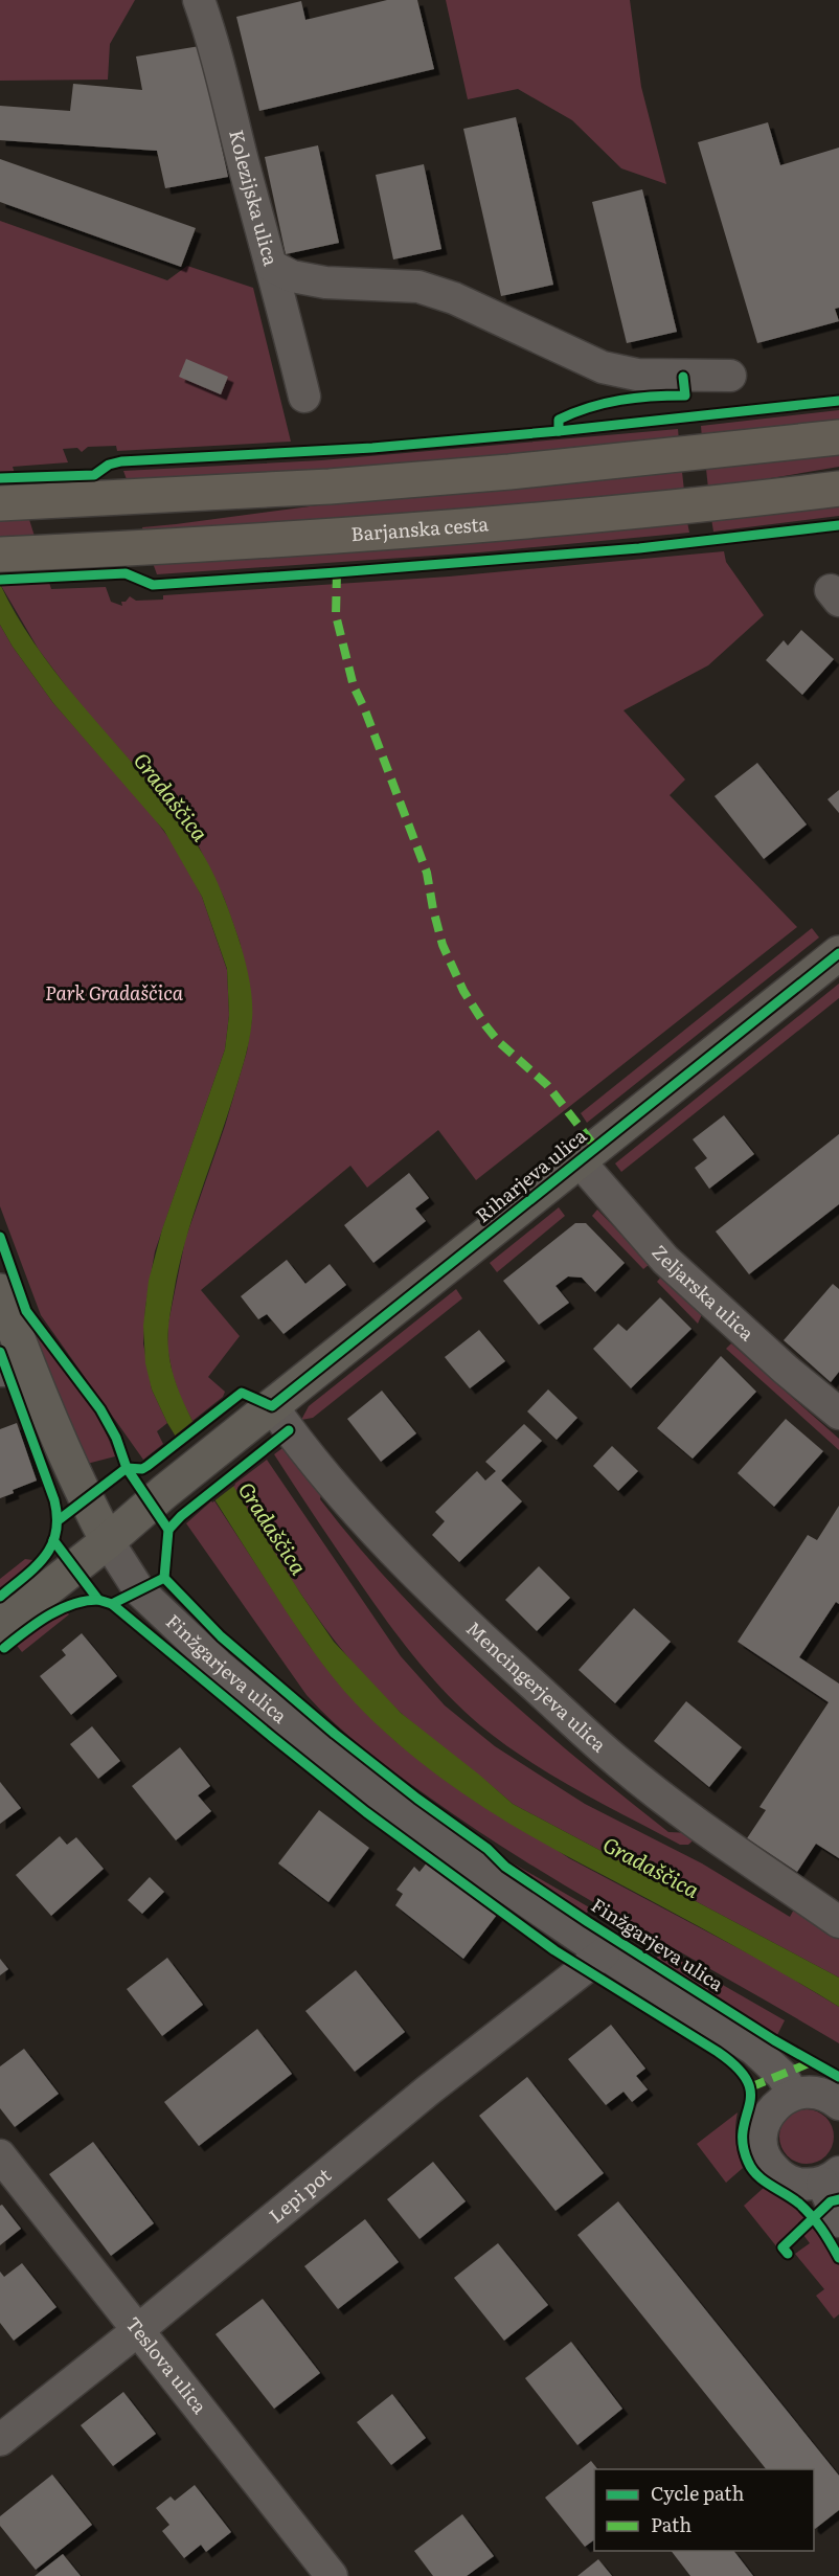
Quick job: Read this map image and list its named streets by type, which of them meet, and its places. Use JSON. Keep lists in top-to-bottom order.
{
  "streets": {
    "main road": ["Barjanska cesta"],
    "street": [
      "Kolezijska ulica",
      "Riharjeva ulica",
      "Zeljarska ulica",
      "Finžgarjeva ulica",
      "Mencingerjeva ulica",
      "Lepi pot",
      "Teslova ulica"
    ]
  },
  "crossings": [
    ["Riharjeva ulica", "Zeljarska ulica"],
    ["Riharjeva ulica", "Finžgarjeva ulica"],
    ["Riharjeva ulica", "Mencingerjeva ulica"],
    ["Finžgarjeva ulica", "Lepi pot"],
    ["Lepi pot", "Teslova ulica"]
  ],
  "water": ["Gradaščica"],
  "parks": ["Park Gradaščica"],
  "legend": ["Cycle path", "Path"]
}
